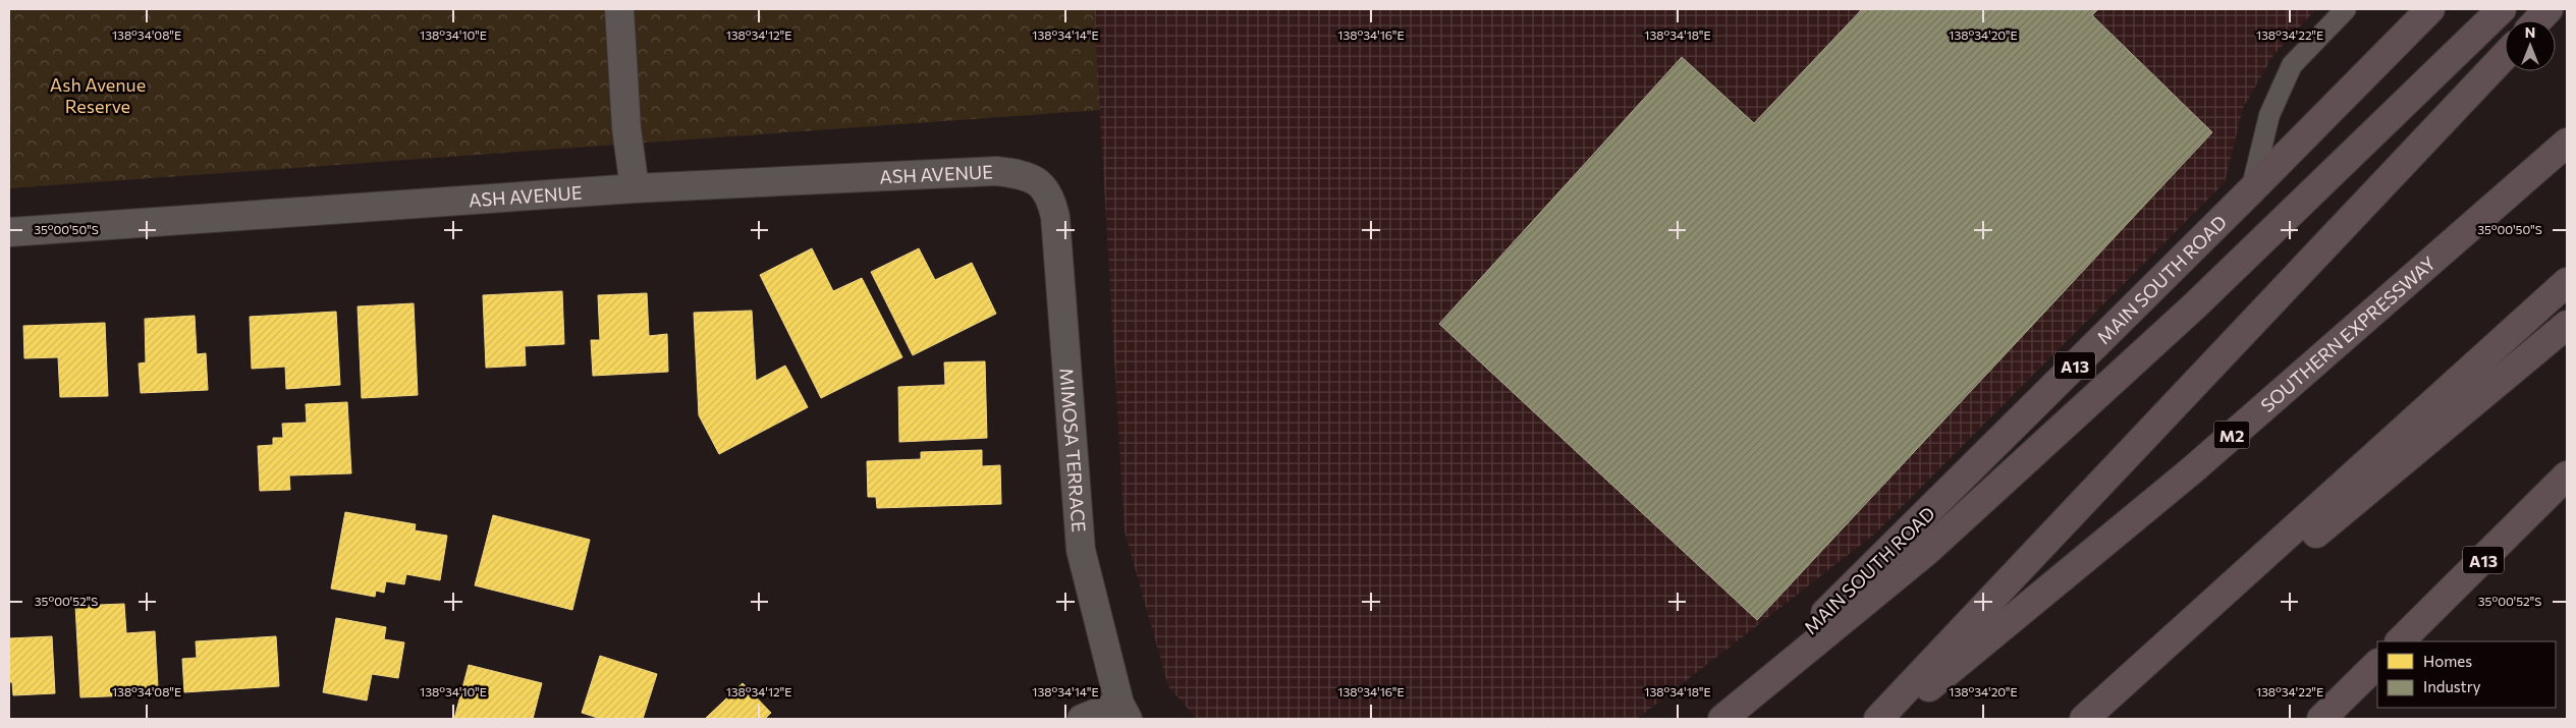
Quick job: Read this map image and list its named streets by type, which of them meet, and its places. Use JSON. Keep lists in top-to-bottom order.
{
  "streets": {
    "highway": [
      "MAIN SOUTH ROAD",
      "SOUTHERN EXPRESSWAY",
      "A13",
      "M2"
    ],
    "street": ["ASH AVENUE", "MIMOSA TERRACE"]
  },
  "crossings": [
    ["ASH AVENUE", "MIMOSA TERRACE"]
  ],
  "parks": ["Ash Avenue Reserve"],
  "legend": ["Homes", "Industry"],
  "north": "top",
  "coordinates": [
    "138°34'08\"E",
    "138°34'10\"E",
    "138°34'12\"E",
    "138°34'14\"E",
    "138°34'16\"E",
    "138°34'18\"E",
    "138°34'20\"E",
    "138°34'22\"E",
    "35°00'50\"S",
    "35°00'52\"S"
  ]
}
